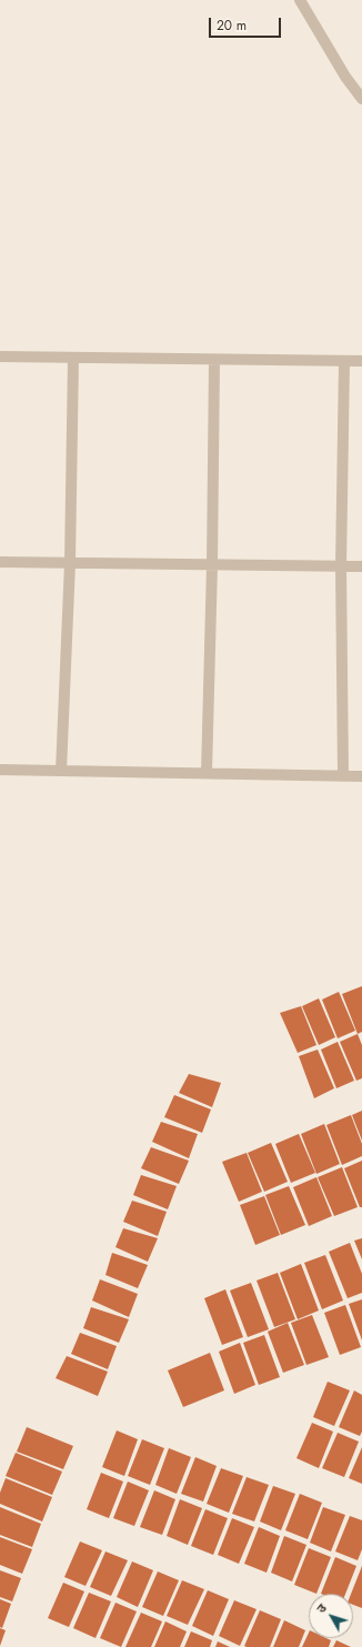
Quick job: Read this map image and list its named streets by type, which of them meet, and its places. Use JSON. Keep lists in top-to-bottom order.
{
  "scale_bar": "20 m",
  "north": "top left"
}
